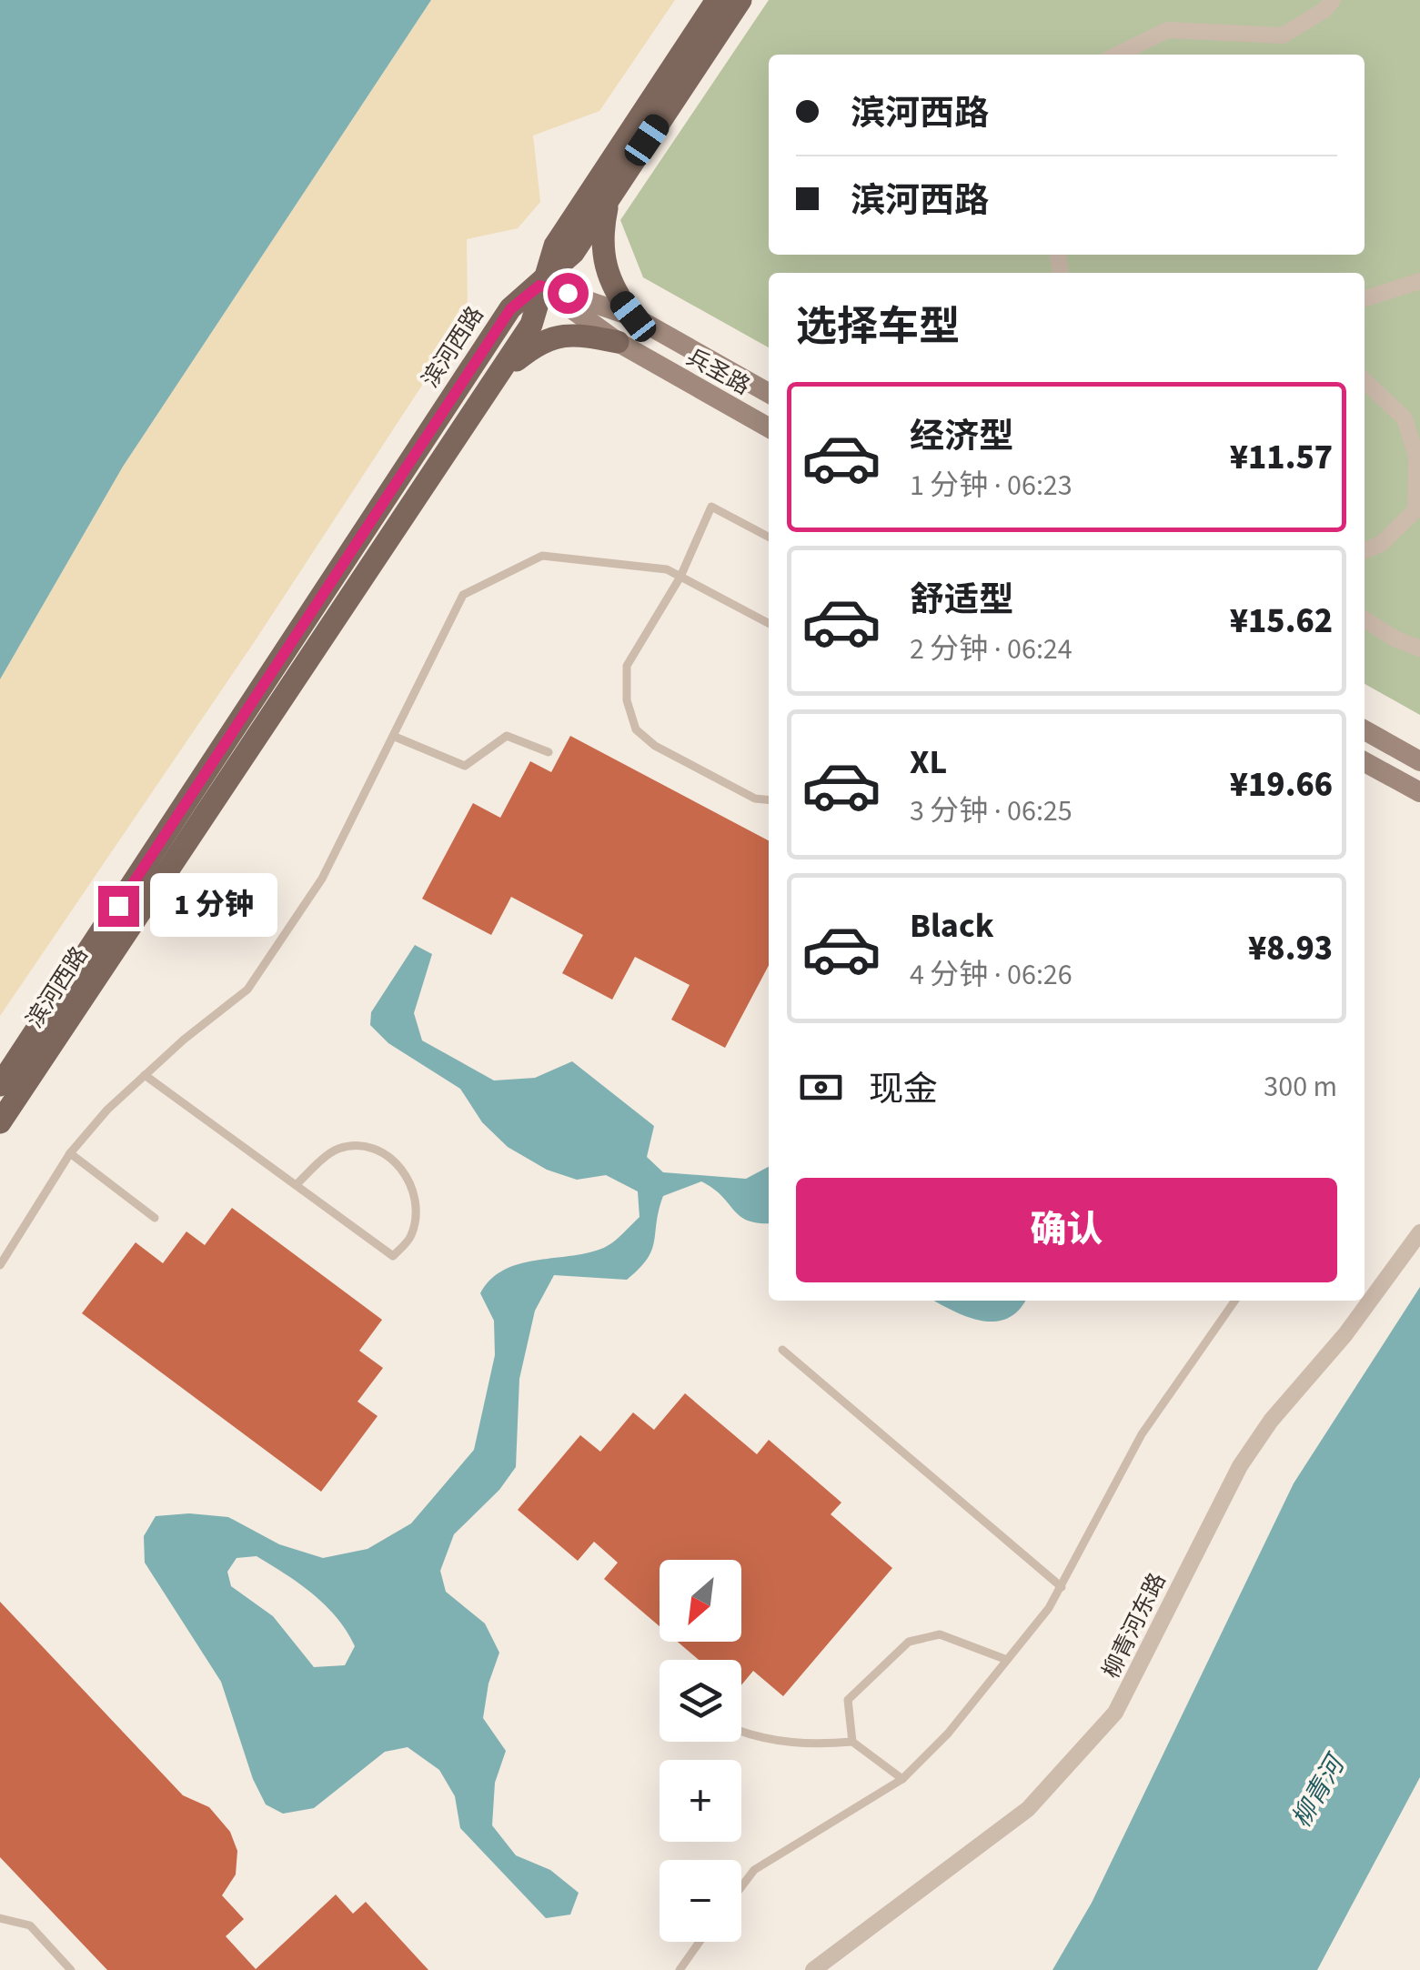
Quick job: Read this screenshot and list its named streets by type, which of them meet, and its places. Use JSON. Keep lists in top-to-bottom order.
{
  "streets": {
    "main road": ["滨河西路", "兵圣路"],
    "street": ["柳青河东路"]
  },
  "crossings": [
    ["滨河西路", "兵圣路"]
  ],
  "water": ["柳青河"],
  "north": "bottom left",
  "page": {
    "banner": ["滨河西路", "滨河西路"],
    "heading": "选择车型",
    "list": [
      {
        "name": "经济型",
        "note": "1 分钟 · 06:23",
        "value": "¥11.57"
      },
      {
        "name": "舒适型",
        "note": "2 分钟 · 06:24",
        "value": "¥15.62"
      },
      {
        "name": "XL",
        "note": "3 分钟 · 06:25",
        "value": "¥19.66"
      },
      {
        "name": "Black",
        "note": "4 分钟 · 06:26",
        "value": "¥8.93"
      }
    ],
    "bubble": "1 分钟",
    "pay": ["现金", "300 m"],
    "buttons": "确认",
    "map_buttons": ["+", "−"]
  }
}
